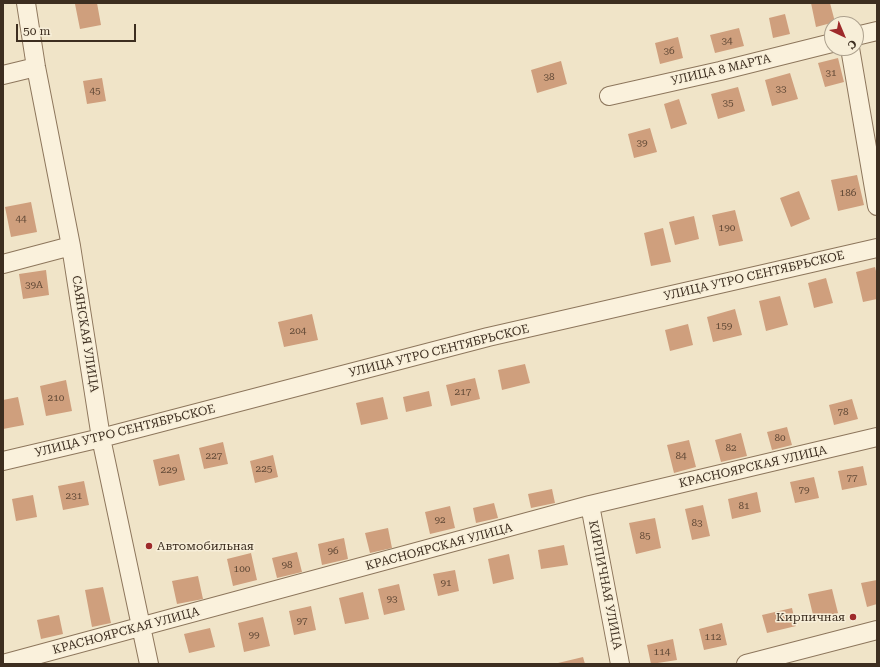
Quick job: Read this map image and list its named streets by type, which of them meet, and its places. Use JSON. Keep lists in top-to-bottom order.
{
  "streets": {
    "street": [
      "УЛИЦА 8 МАРТА",
      "УЛИЦА УТРО СЕНТЯБРЬСКОЕ",
      "САЯНСКАЯ УЛИЦА",
      "КРАСНОЯРСКАЯ УЛИЦА",
      "КИРПИЧНАЯ УЛИЦА"
    ]
  },
  "crossings": [
    ["УЛИЦА УТРО СЕНТЯБРЬСКОЕ", "САЯНСКАЯ УЛИЦА"],
    ["САЯНСКАЯ УЛИЦА", "КРАСНОЯРСКАЯ УЛИЦА"],
    ["КРАСНОЯРСКАЯ УЛИЦА", "КИРПИЧНАЯ УЛИЦА"]
  ],
  "places": ["Автомобильная", "Кирпичная"],
  "house_numbers": [
    "34",
    "36",
    "31",
    "38",
    "33",
    "45",
    "35",
    "39",
    "186",
    "44",
    "190",
    "39А",
    "159",
    "204",
    "217",
    "210",
    "78",
    "80",
    "82",
    "227",
    "84",
    "225",
    "229",
    "77",
    "79",
    "231",
    "81",
    "92",
    "83",
    "85",
    "96",
    "98",
    "100",
    "91",
    "93",
    "97",
    "99",
    "112",
    "114"
  ],
  "scale_bar": "50 m",
  "north": "bottom right"
}
